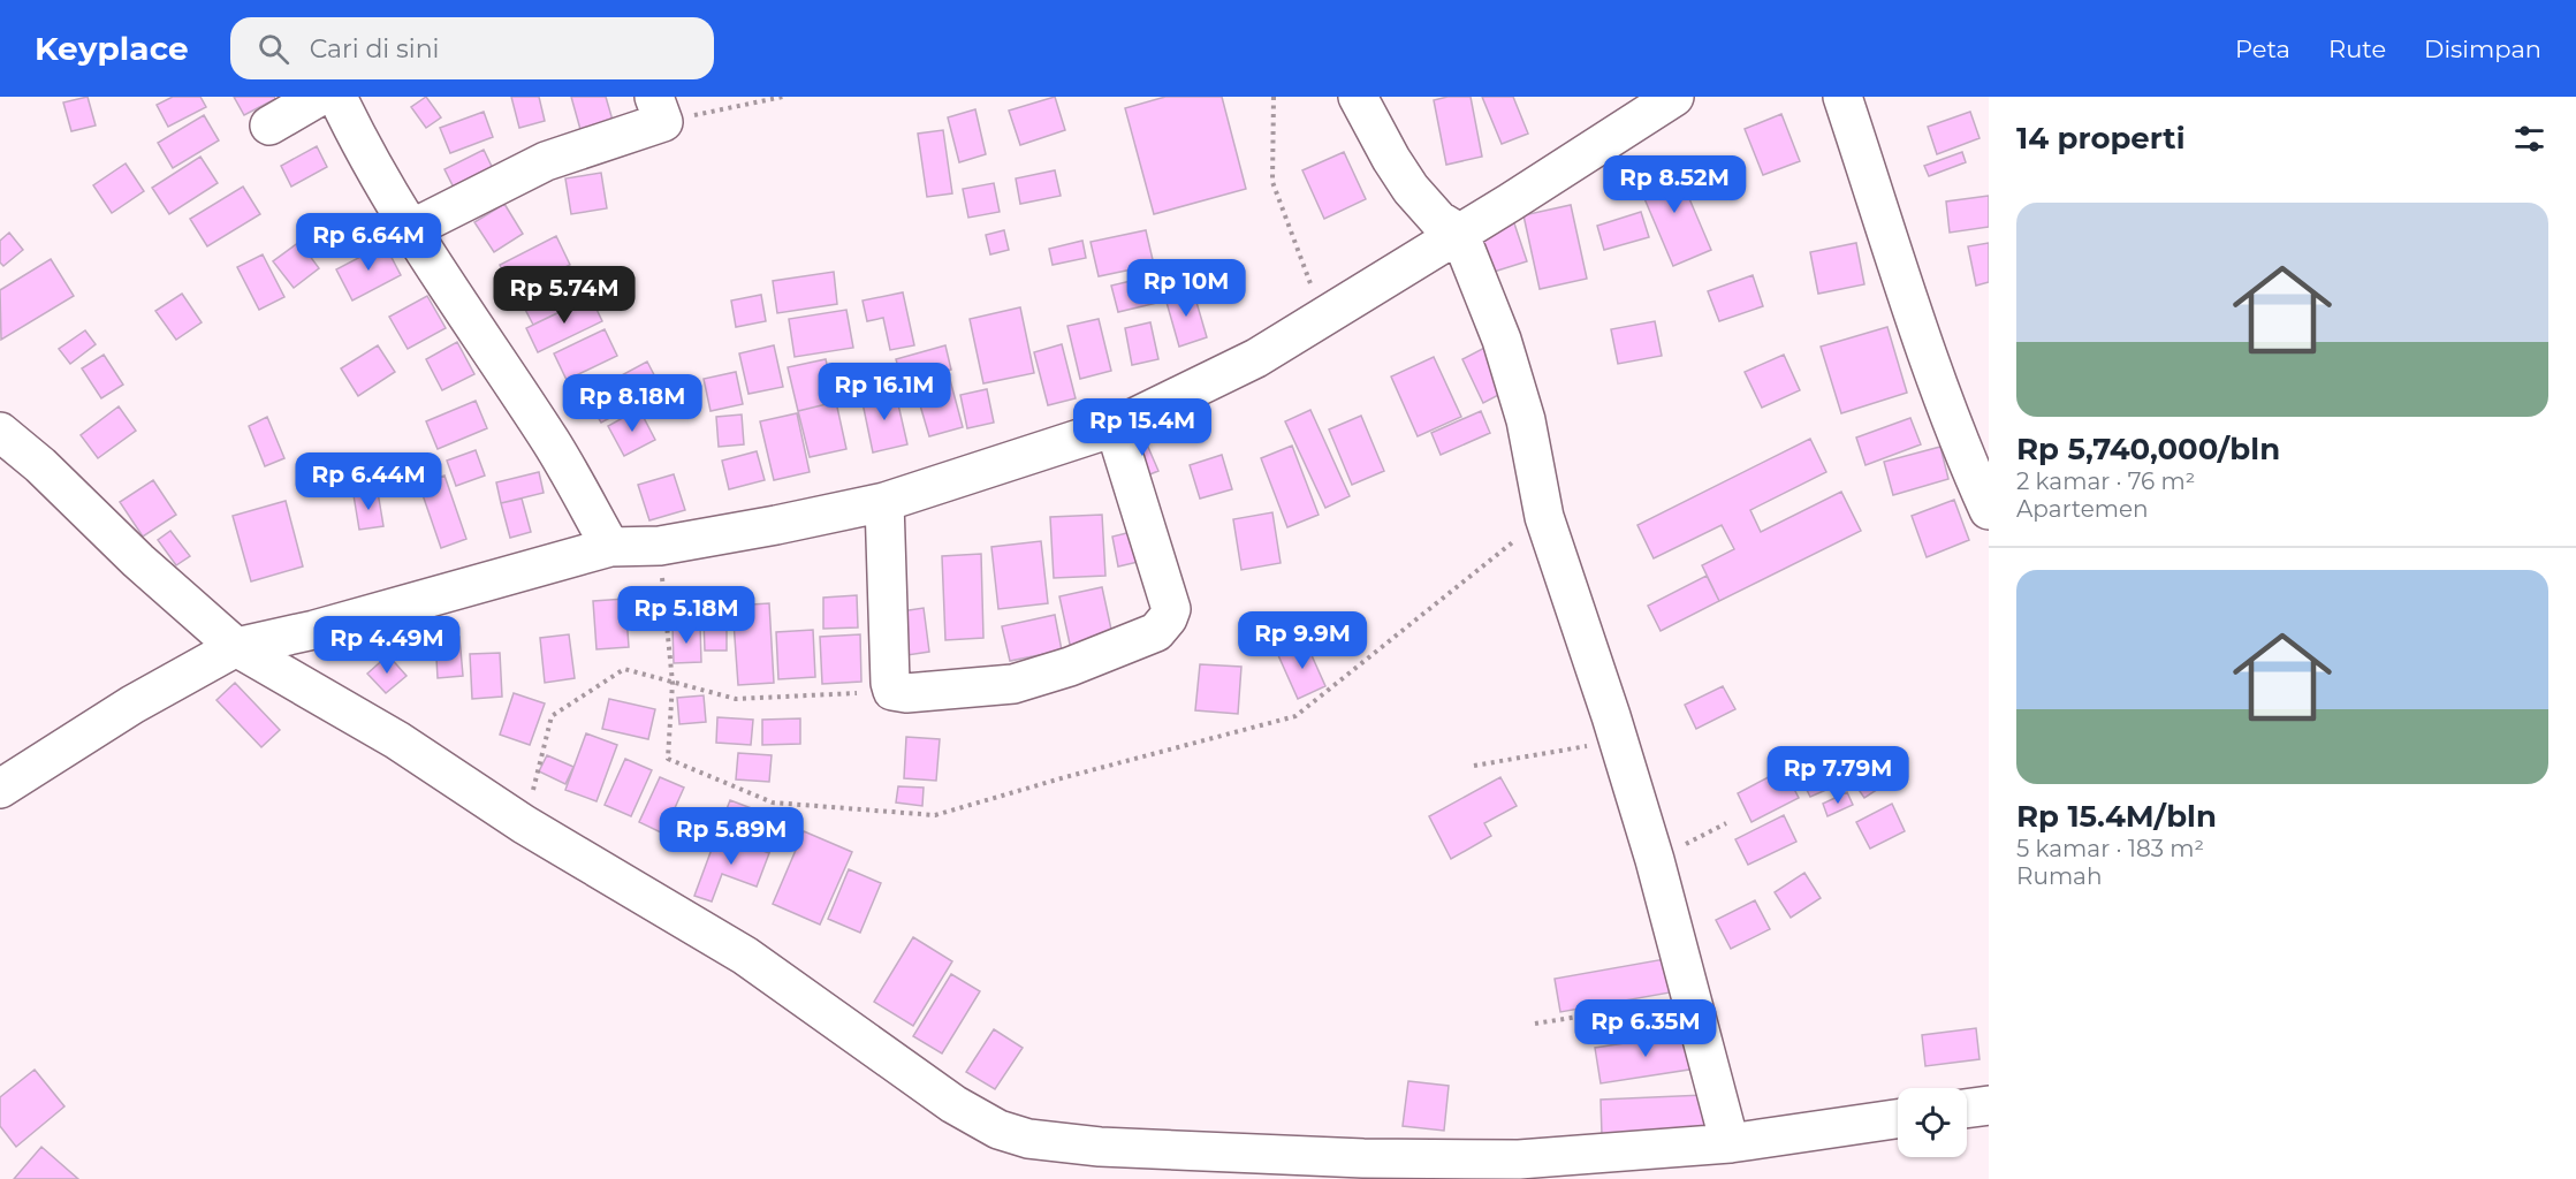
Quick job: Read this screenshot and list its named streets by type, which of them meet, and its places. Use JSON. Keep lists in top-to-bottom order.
{
  "page": {
    "header": "Keyplace",
    "search": "Cari di sini",
    "nav": ["Peta", "Rute", "Disimpan"],
    "heading": "14 properti",
    "price": [
      "Rp 8.52M",
      "Rp 6.64M",
      "Rp 10M",
      "Rp 5.74M",
      "Rp 16.1M",
      "Rp 8.18M",
      "Rp 15.4M",
      "Rp 6.44M",
      "Rp 5.18M",
      "Rp 9.9M",
      "Rp 4.49M",
      "Rp 7.79M",
      "Rp 5.89M",
      "Rp 6.35M"
    ],
    "list": [
      {
        "name": "Rp 5,740,000/bln",
        "note": "2 kamar · 76 m² · Apartemen"
      },
      {
        "name": "Rp 15.4M/bln",
        "note": "5 kamar · 183 m² · Rumah"
      }
    ]
  }
}
